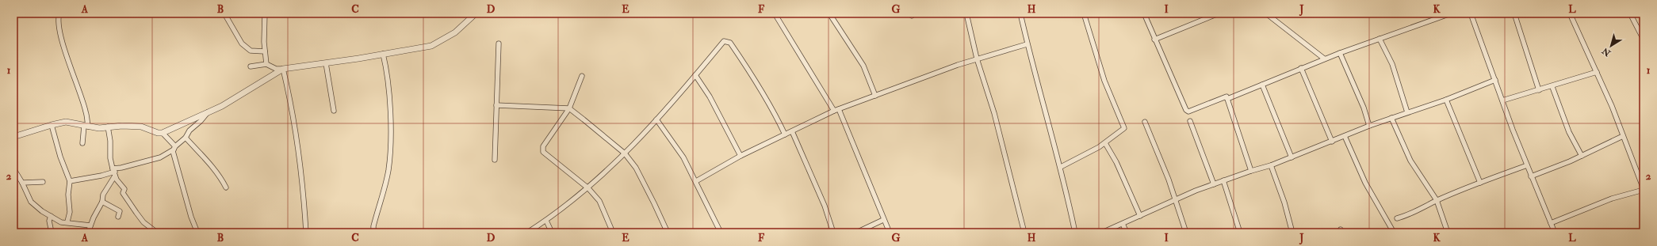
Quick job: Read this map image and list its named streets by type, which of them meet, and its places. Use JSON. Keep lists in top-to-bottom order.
{
  "north": "bottom left",
  "grid": {
    "columns": [
      "A",
      "B",
      "C",
      "D",
      "E",
      "F",
      "G",
      "H",
      "I",
      "J",
      "K",
      "L"
    ],
    "rows": ["1", "2"]
  }
}
